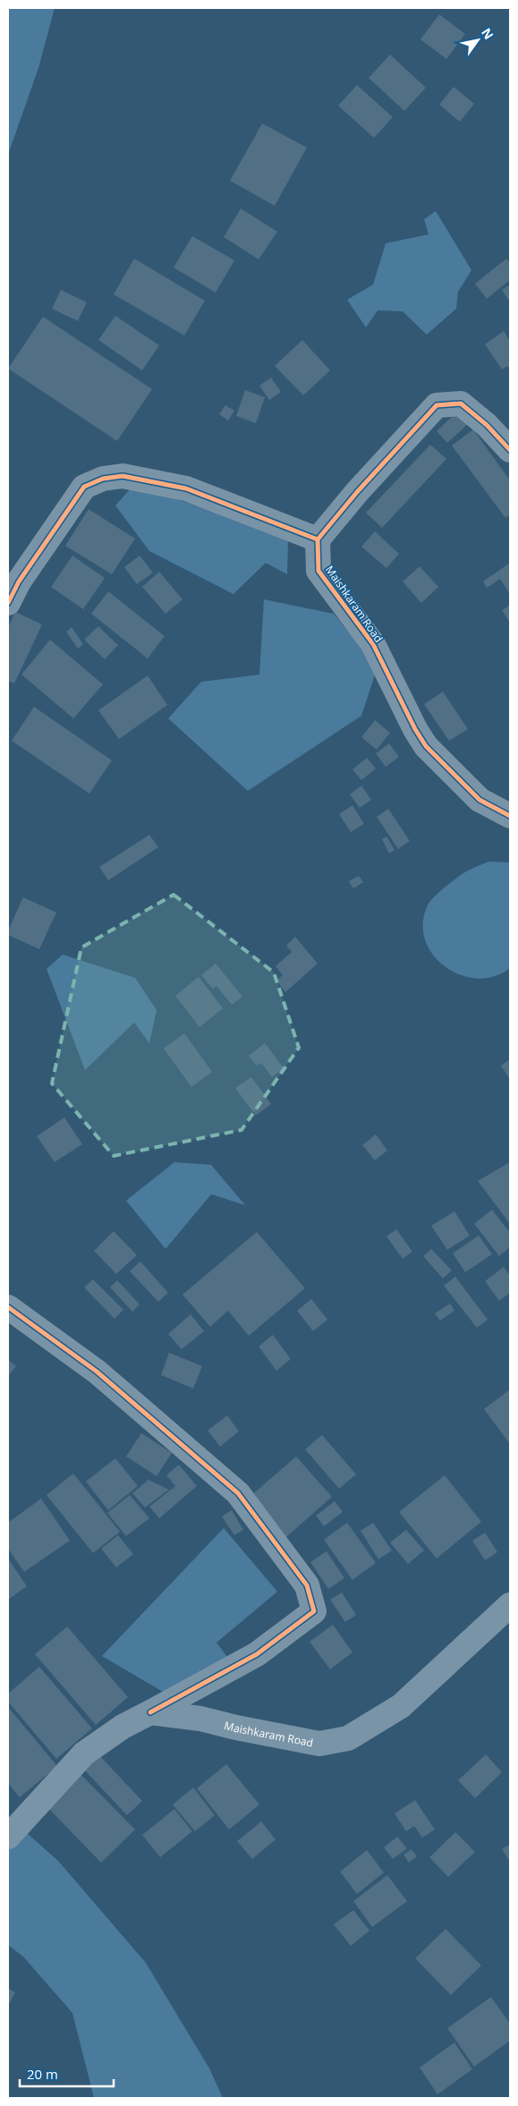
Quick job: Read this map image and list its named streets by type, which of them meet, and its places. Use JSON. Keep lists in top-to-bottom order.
{
  "streets": {
    "street": ["Maishkaram Road"]
  },
  "scale_bar": "20 m",
  "north": "top right"
}
